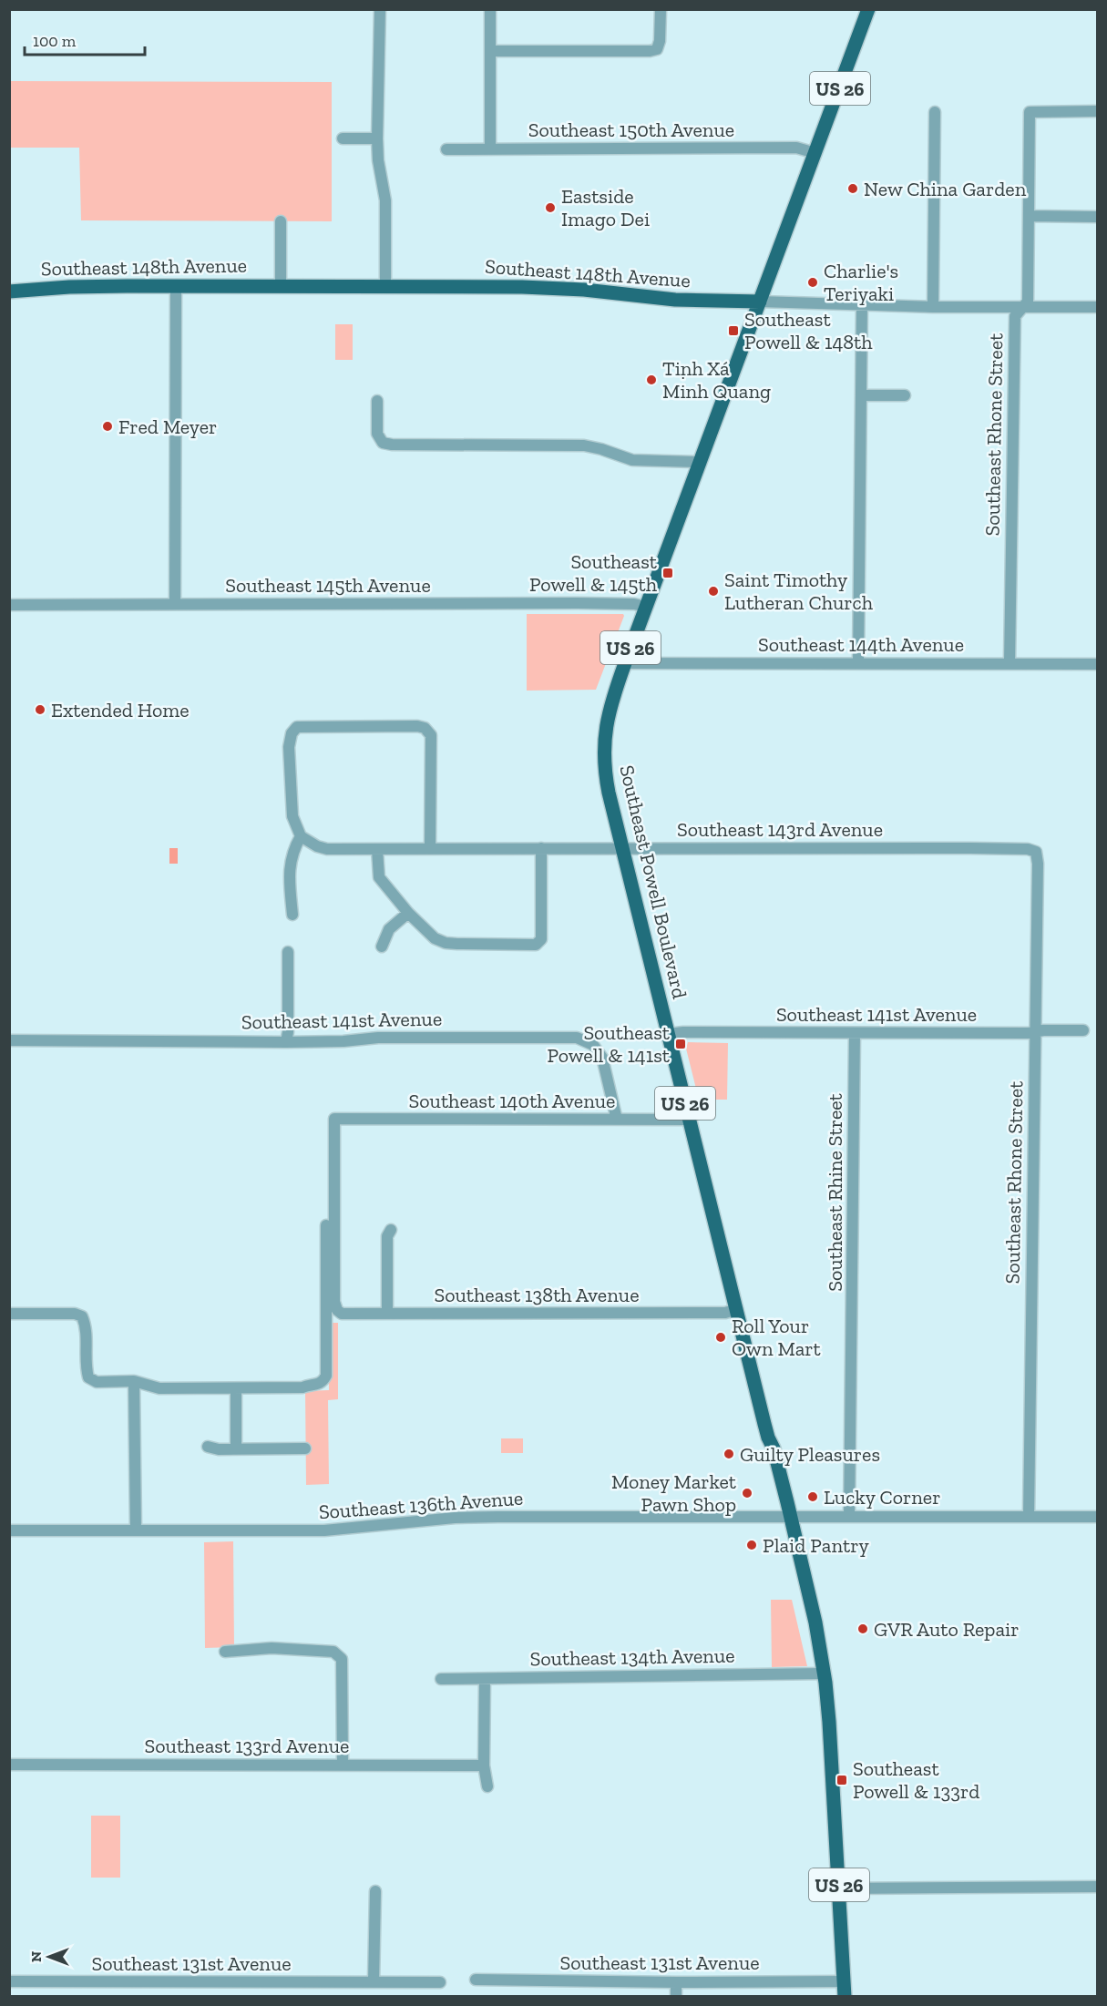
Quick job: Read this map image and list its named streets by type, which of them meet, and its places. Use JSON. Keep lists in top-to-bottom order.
{
  "streets": {
    "main road": ["US 26", "Southeast 148th Avenue", "Southeast Powell Boulevard"],
    "street": [
      "Southeast 150th Avenue",
      "Southeast Rhone Street",
      "Southeast 145th Avenue",
      "Southeast 144th Avenue",
      "Southeast 143rd Avenue",
      "Southeast 141st Avenue",
      "Southeast 140th Avenue",
      "Southeast Rhine Street",
      "Southeast 138th Avenue",
      "Southeast 136th Avenue",
      "Southeast 134th Avenue",
      "Southeast 133rd Avenue",
      "Southeast 131st Avenue"
    ]
  },
  "crossings": [
    ["Southeast 150th Avenue", "Southeast Powell Boulevard"],
    ["Southeast 148th Avenue", "Southeast Rhone Street"],
    ["Southeast 148th Avenue", "Southeast Powell Boulevard"],
    ["Southeast Rhone Street", "Southeast 144th Avenue"],
    ["Southeast Rhone Street", "Southeast 143rd Avenue"],
    ["Southeast Rhone Street", "Southeast 141st Avenue"],
    ["Southeast Rhone Street", "Southeast 136th Avenue"],
    ["Southeast 145th Avenue", "Southeast Powell Boulevard"],
    ["Southeast 144th Avenue", "Southeast Powell Boulevard"],
    ["Southeast 143rd Avenue", "Southeast Powell Boulevard"],
    ["Southeast Powell Boulevard", "Southeast 141st Avenue"],
    ["Southeast Powell Boulevard", "Southeast 140th Avenue"],
    ["Southeast Powell Boulevard", "Southeast 138th Avenue"],
    ["Southeast Powell Boulevard", "Southeast 136th Avenue"],
    ["Southeast Powell Boulevard", "Southeast 134th Avenue"],
    ["Southeast Powell Boulevard", "Southeast 131st Avenue"],
    ["Southeast 141st Avenue", "Southeast 140th Avenue"],
    ["Southeast 141st Avenue", "Southeast Rhine Street"],
    ["Southeast 140th Avenue", "Southeast 138th Avenue"],
    ["Southeast Rhine Street", "Southeast 136th Avenue"]
  ],
  "places": {
    "other": [
      "New China Garden",
      "Eastside Imago Dei",
      "Charlie's Teriyaki",
      "Tịnh Xá Minh Quang",
      "Fred Meyer",
      "Saint Timothy Lutheran Church",
      "Extended Home",
      "Roll Your Own Mart",
      "Guilty Pleasures",
      "Money Market Pawn Shop",
      "Lucky Corner",
      "Plaid Pantry",
      "GVR Auto Repair"
    ],
    "transit": [
      "Southeast Powell & 148th",
      "Southeast Powell & 145th",
      "Southeast Powell & 141st",
      "Southeast Powell & 133rd"
    ]
  },
  "scale_bar": "100 m",
  "north": "left"
}
